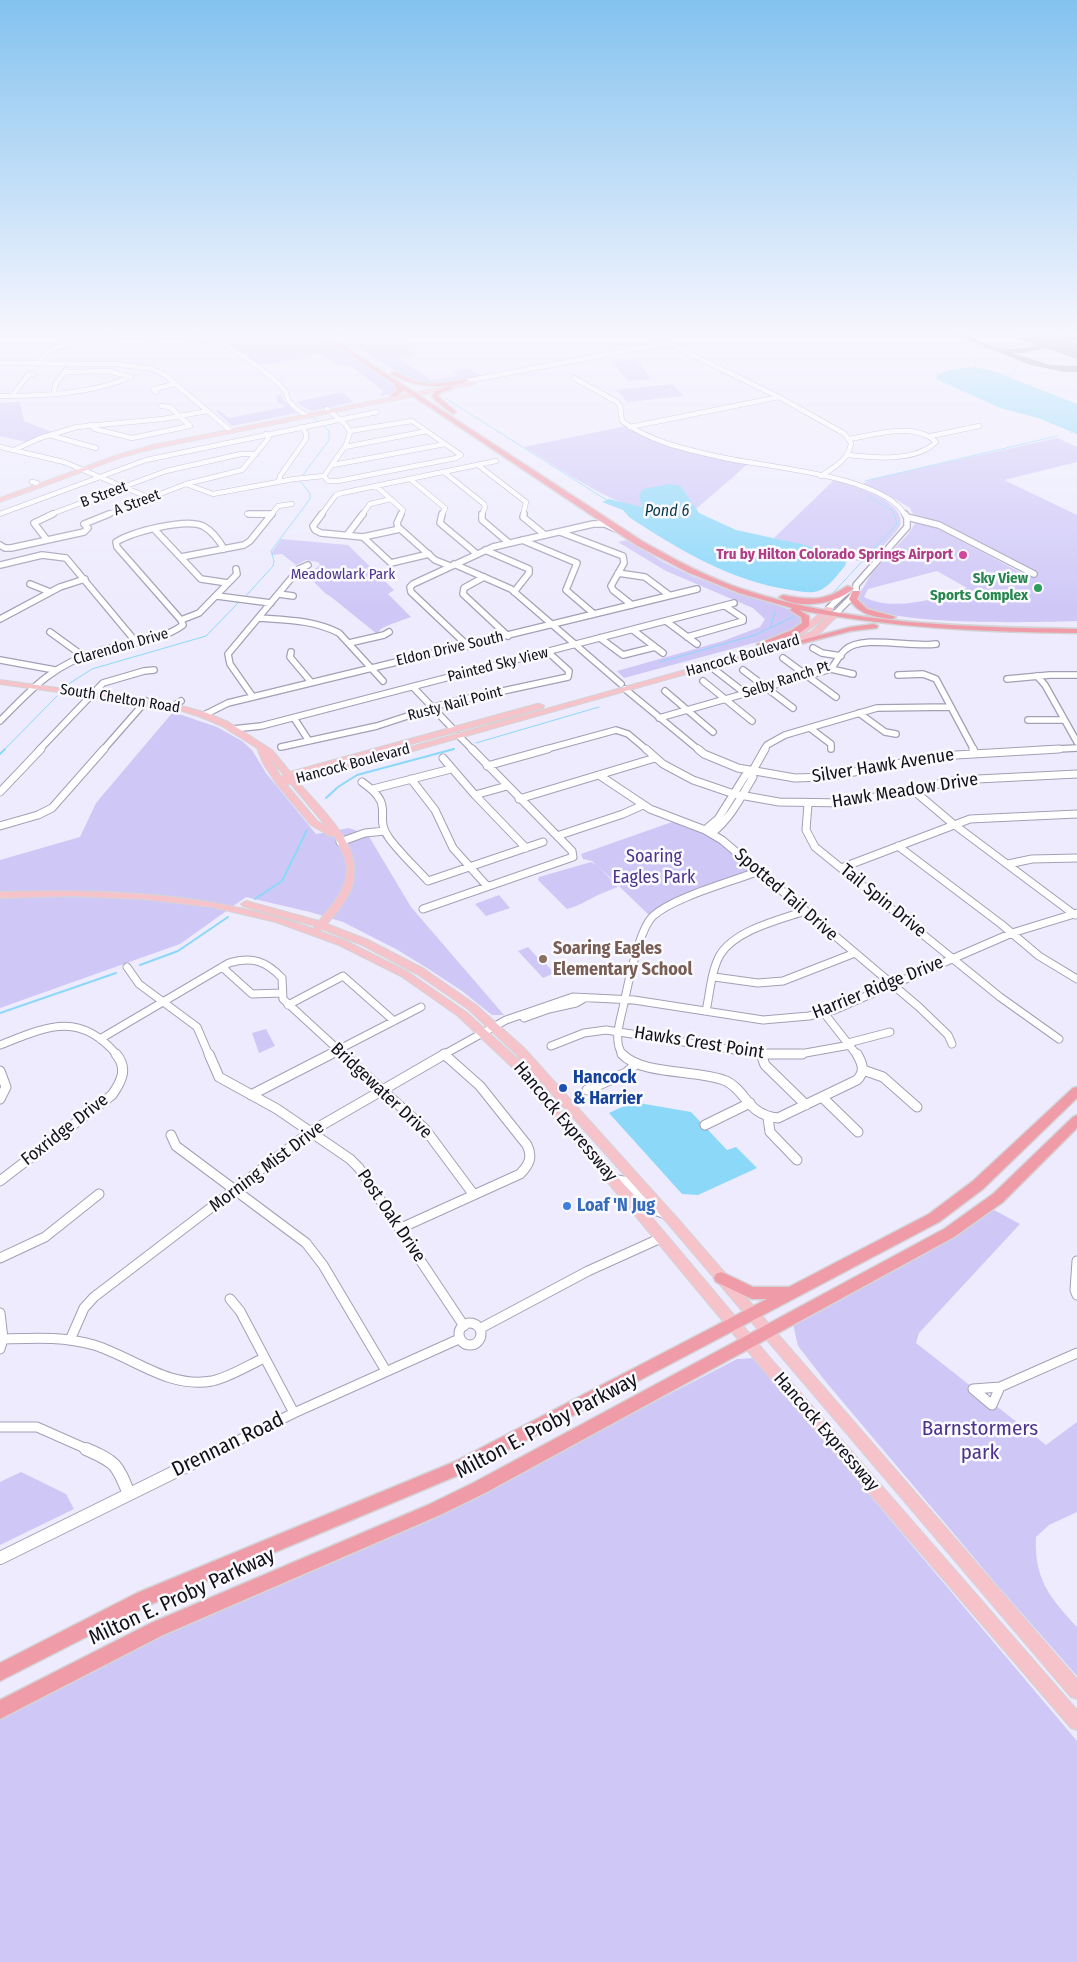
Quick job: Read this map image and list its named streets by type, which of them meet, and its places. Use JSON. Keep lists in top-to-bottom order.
{
  "streets": {
    "highway": ["Milton E. Proby Parkway"],
    "main road": ["Hancock Boulevard", "South Chelton Road", "Hancock Expressway"],
    "street": [
      "B Street",
      "A Street",
      "Clarendon Drive",
      "Eldon Drive South",
      "Painted Sky View",
      "Selby Ranch Pt",
      "Rusty Nail Point",
      "Silver Hawk Avenue",
      "Hawk Meadow Drive",
      "Spotted Tail Drive",
      "Tail Spin Drive",
      "Harrier Ridge Drive",
      "Hawks Crest Point",
      "Bridgewater Drive",
      "Foxridge Drive",
      "Morning Mist Drive",
      "Post Oak Drive",
      "Drennan Road"
    ]
  },
  "crossings": [
    ["B Street", "A Street"],
    ["Clarendon Drive", "South Chelton Road"],
    ["Eldon Drive South", "South Chelton Road"],
    ["Eldon Drive South", "Silver Hawk Avenue"],
    ["Hancock Boulevard", "South Chelton Road"],
    ["Hancock Boulevard", "Silver Hawk Avenue"],
    ["Painted Sky View", "South Chelton Road"],
    ["Painted Sky View", "Rusty Nail Point"],
    ["Painted Sky View", "Silver Hawk Avenue"],
    ["Selby Ranch Pt", "Silver Hawk Avenue"],
    ["South Chelton Road", "Hancock Expressway"],
    ["Hawk Meadow Drive", "Tail Spin Drive"],
    ["Spotted Tail Drive", "Harrier Ridge Drive"],
    ["Tail Spin Drive", "Harrier Ridge Drive"],
    ["Harrier Ridge Drive", "Hancock Expressway"],
    ["Harrier Ridge Drive", "Morning Mist Drive"],
    ["Bridgewater Drive", "Foxridge Drive"],
    ["Bridgewater Drive", "Morning Mist Drive"],
    ["Bridgewater Drive", "Post Oak Drive"],
    ["Hancock Expressway", "Morning Mist Drive"],
    ["Hancock Expressway", "Milton E. Proby Parkway"],
    ["Morning Mist Drive", "Post Oak Drive"],
    ["Post Oak Drive", "Drennan Road"]
  ],
  "water": ["Pond 6"],
  "parks": ["Meadowlark Park", "Soaring Eagles Park", "Barnstormers park"],
  "places": [
    "Tru by Hilton Colorado Springs Airport",
    "Sky View Sports Complex",
    "Soaring Eagles Elementary School",
    "Hancock & Harrier",
    "Loaf 'N Jug"
  ]
}
